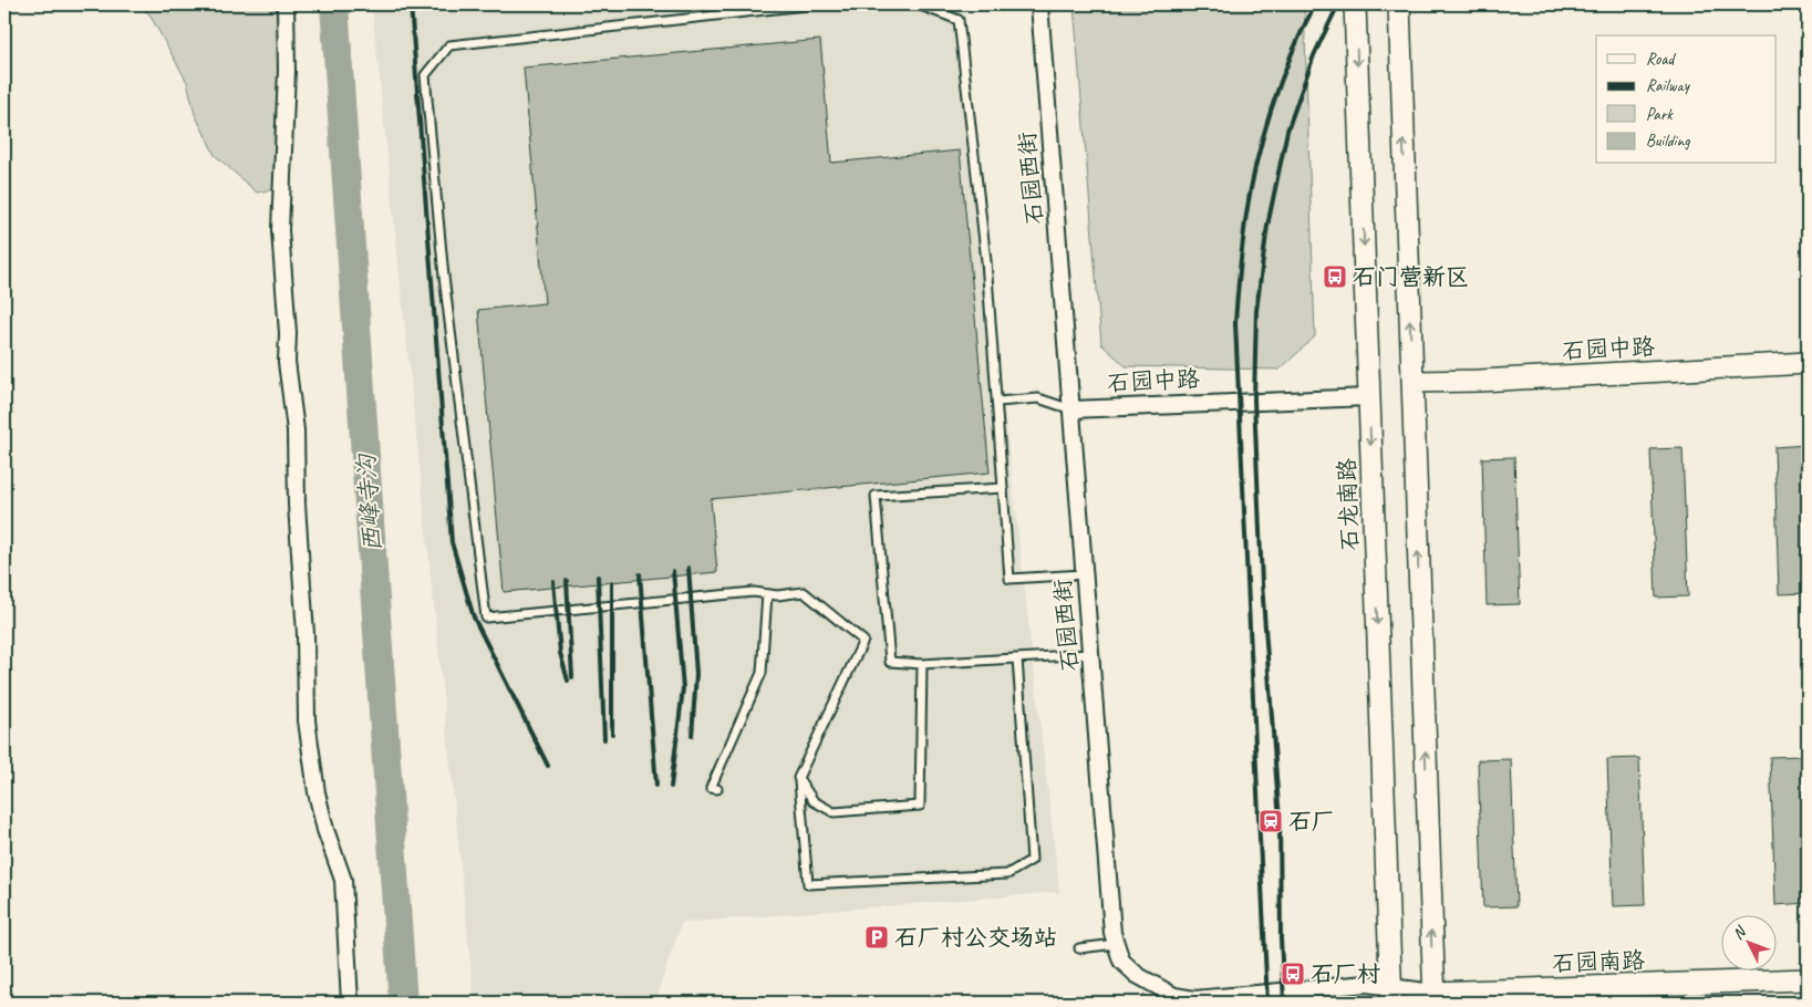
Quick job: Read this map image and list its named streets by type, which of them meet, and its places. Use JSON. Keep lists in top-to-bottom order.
{
  "streets": {
    "main road": ["石园中路", "石龙南路", "石园南路"],
    "street": ["石园西街"]
  },
  "crossings": [
    ["石园西街", "石园中路"],
    ["石园西街", "石龙南路"],
    ["石园西街", "石园南路"],
    ["石园中路", "石龙南路"],
    ["石龙南路", "石园南路"]
  ],
  "water": ["西峰寺沟"],
  "places": {
    "bus stop": ["石门营新区", "石厂村"],
    "station": ["石厂"],
    "parking": ["石厂村公交场站"]
  },
  "legend": [
    "Road",
    "Railway",
    "Park",
    "Building"
  ],
  "north": "top left"
}
